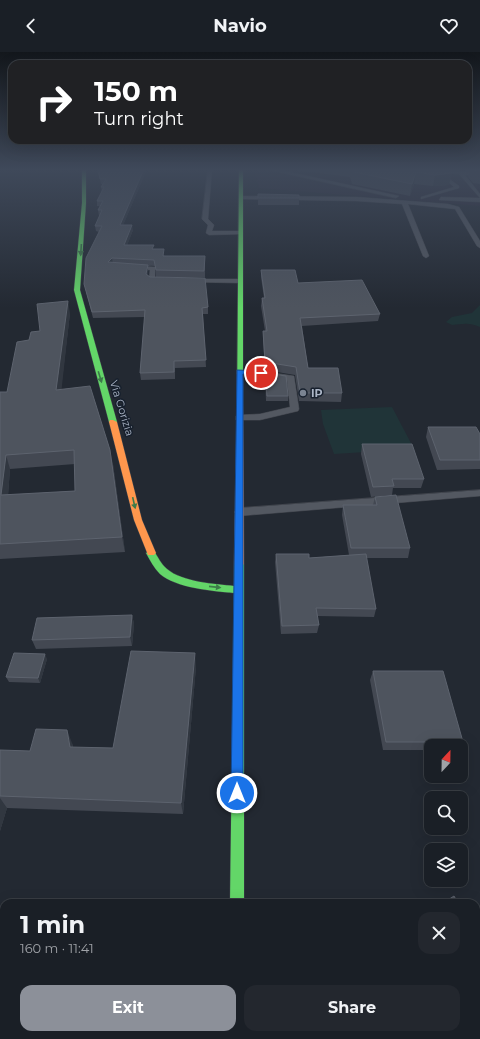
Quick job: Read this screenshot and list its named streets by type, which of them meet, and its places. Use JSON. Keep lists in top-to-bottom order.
{
  "streets": {
    "main road": ["Via Gorizia"]
  },
  "one_way": ["Via Gorizia"],
  "places": ["IP"],
  "north": "top",
  "page": {
    "header": "Navio",
    "turn": ["150 m", "Turn right"],
    "heading": ["1 min", "160 m · 11:41"],
    "buttons": ["Exit", "Share"]
  }
}
